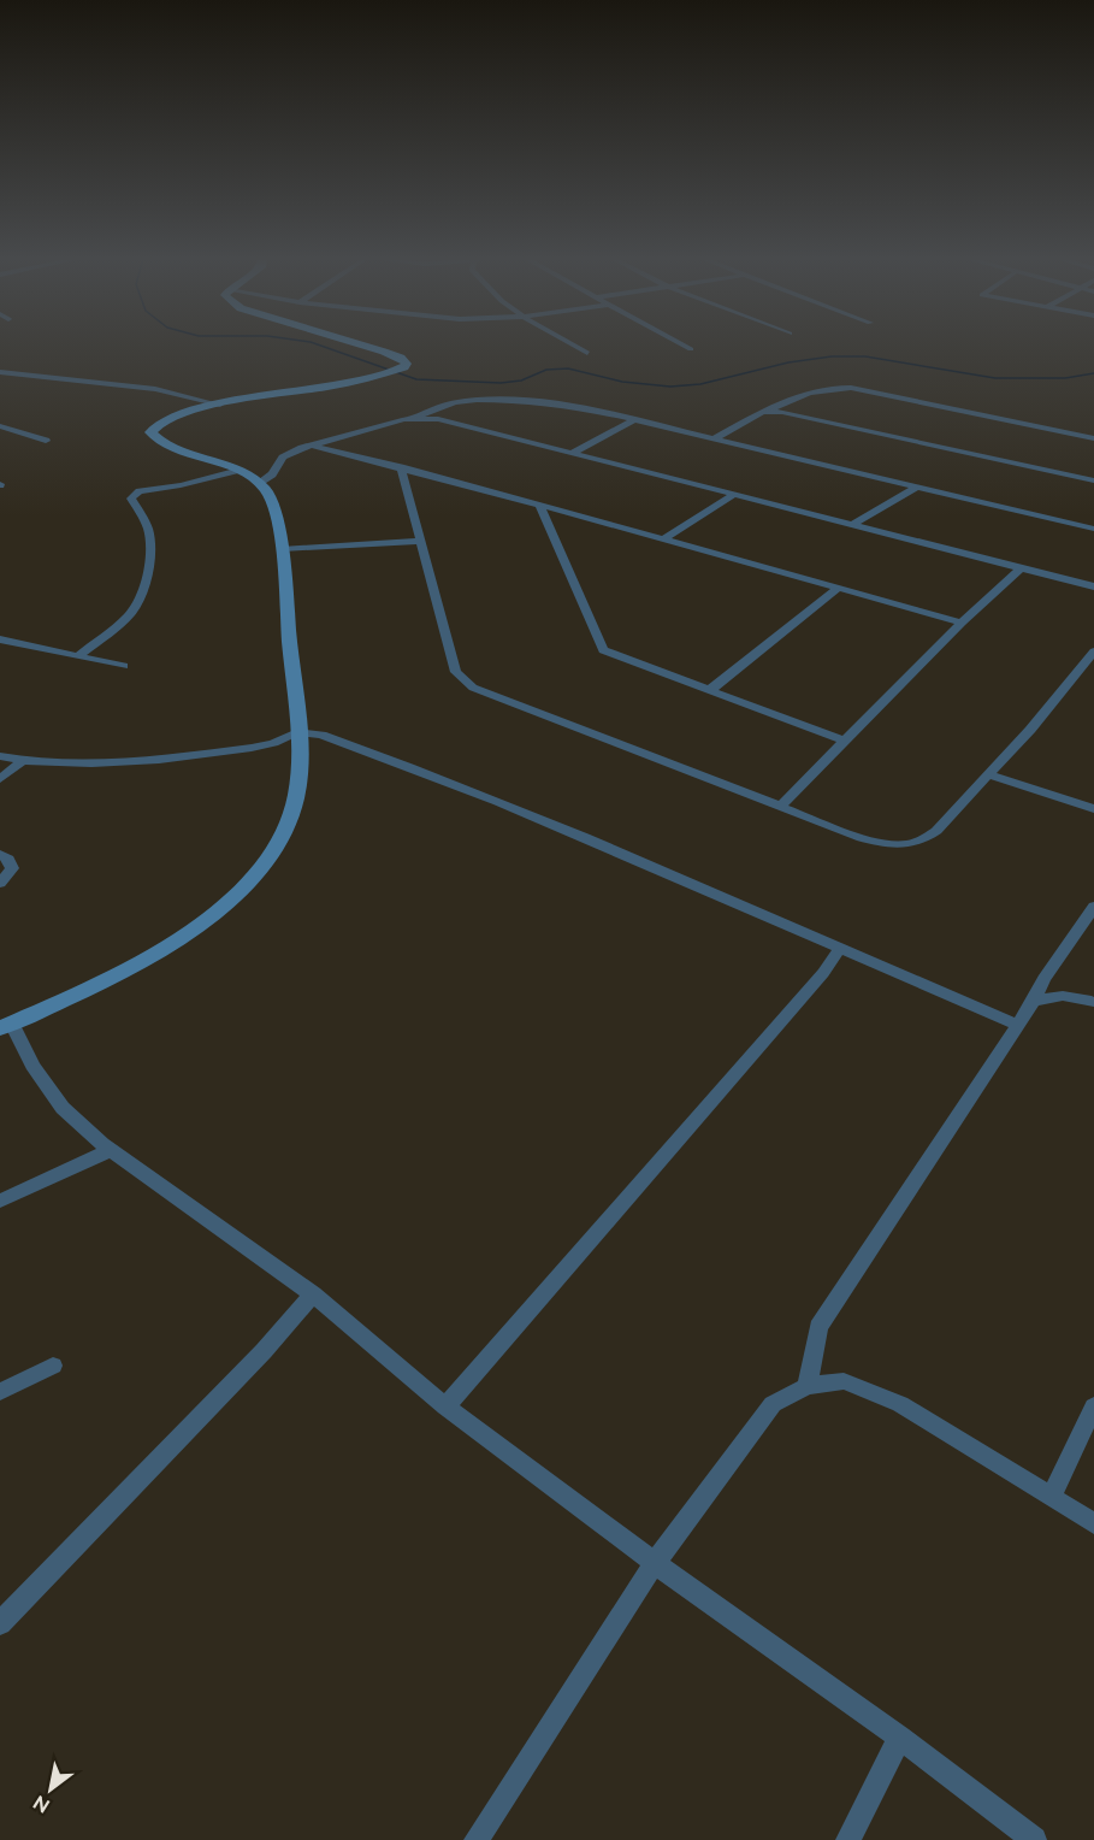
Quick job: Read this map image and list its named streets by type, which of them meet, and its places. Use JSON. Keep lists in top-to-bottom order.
{
  "north": "bottom left"
}
